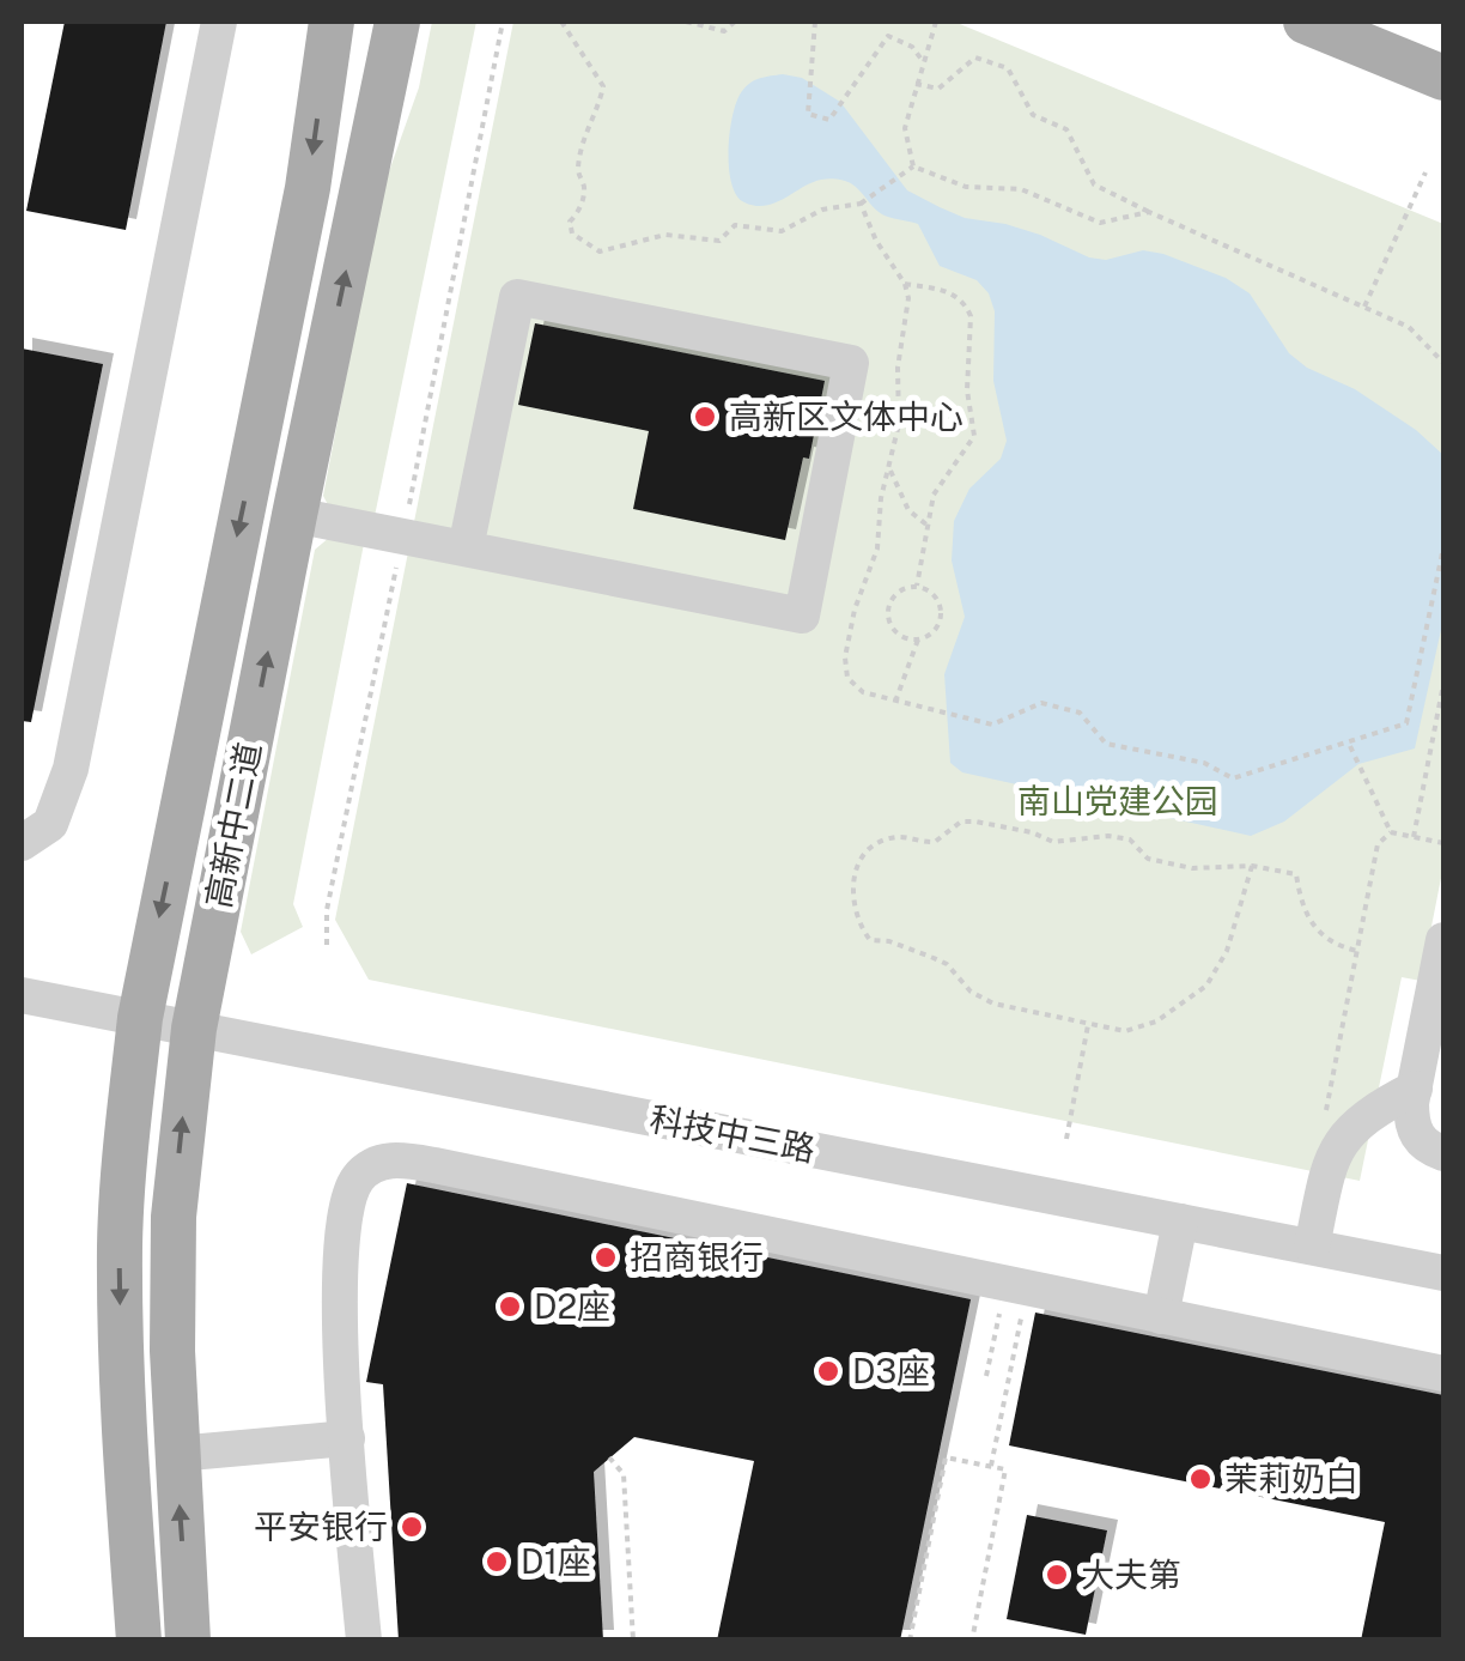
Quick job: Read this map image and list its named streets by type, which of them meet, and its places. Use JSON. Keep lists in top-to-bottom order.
{
  "streets": {
    "main road": ["高新中二道"],
    "street": ["科技中三路"]
  },
  "crossings": [
    ["高新中二道", "科技中三路"]
  ],
  "parks": ["南山党建公园"],
  "places": [
    "高新区文体中心",
    "招商银行",
    "D2座",
    "D3座",
    "茉莉奶白",
    "平安银行",
    "D1座",
    "大夫第"
  ]
}
